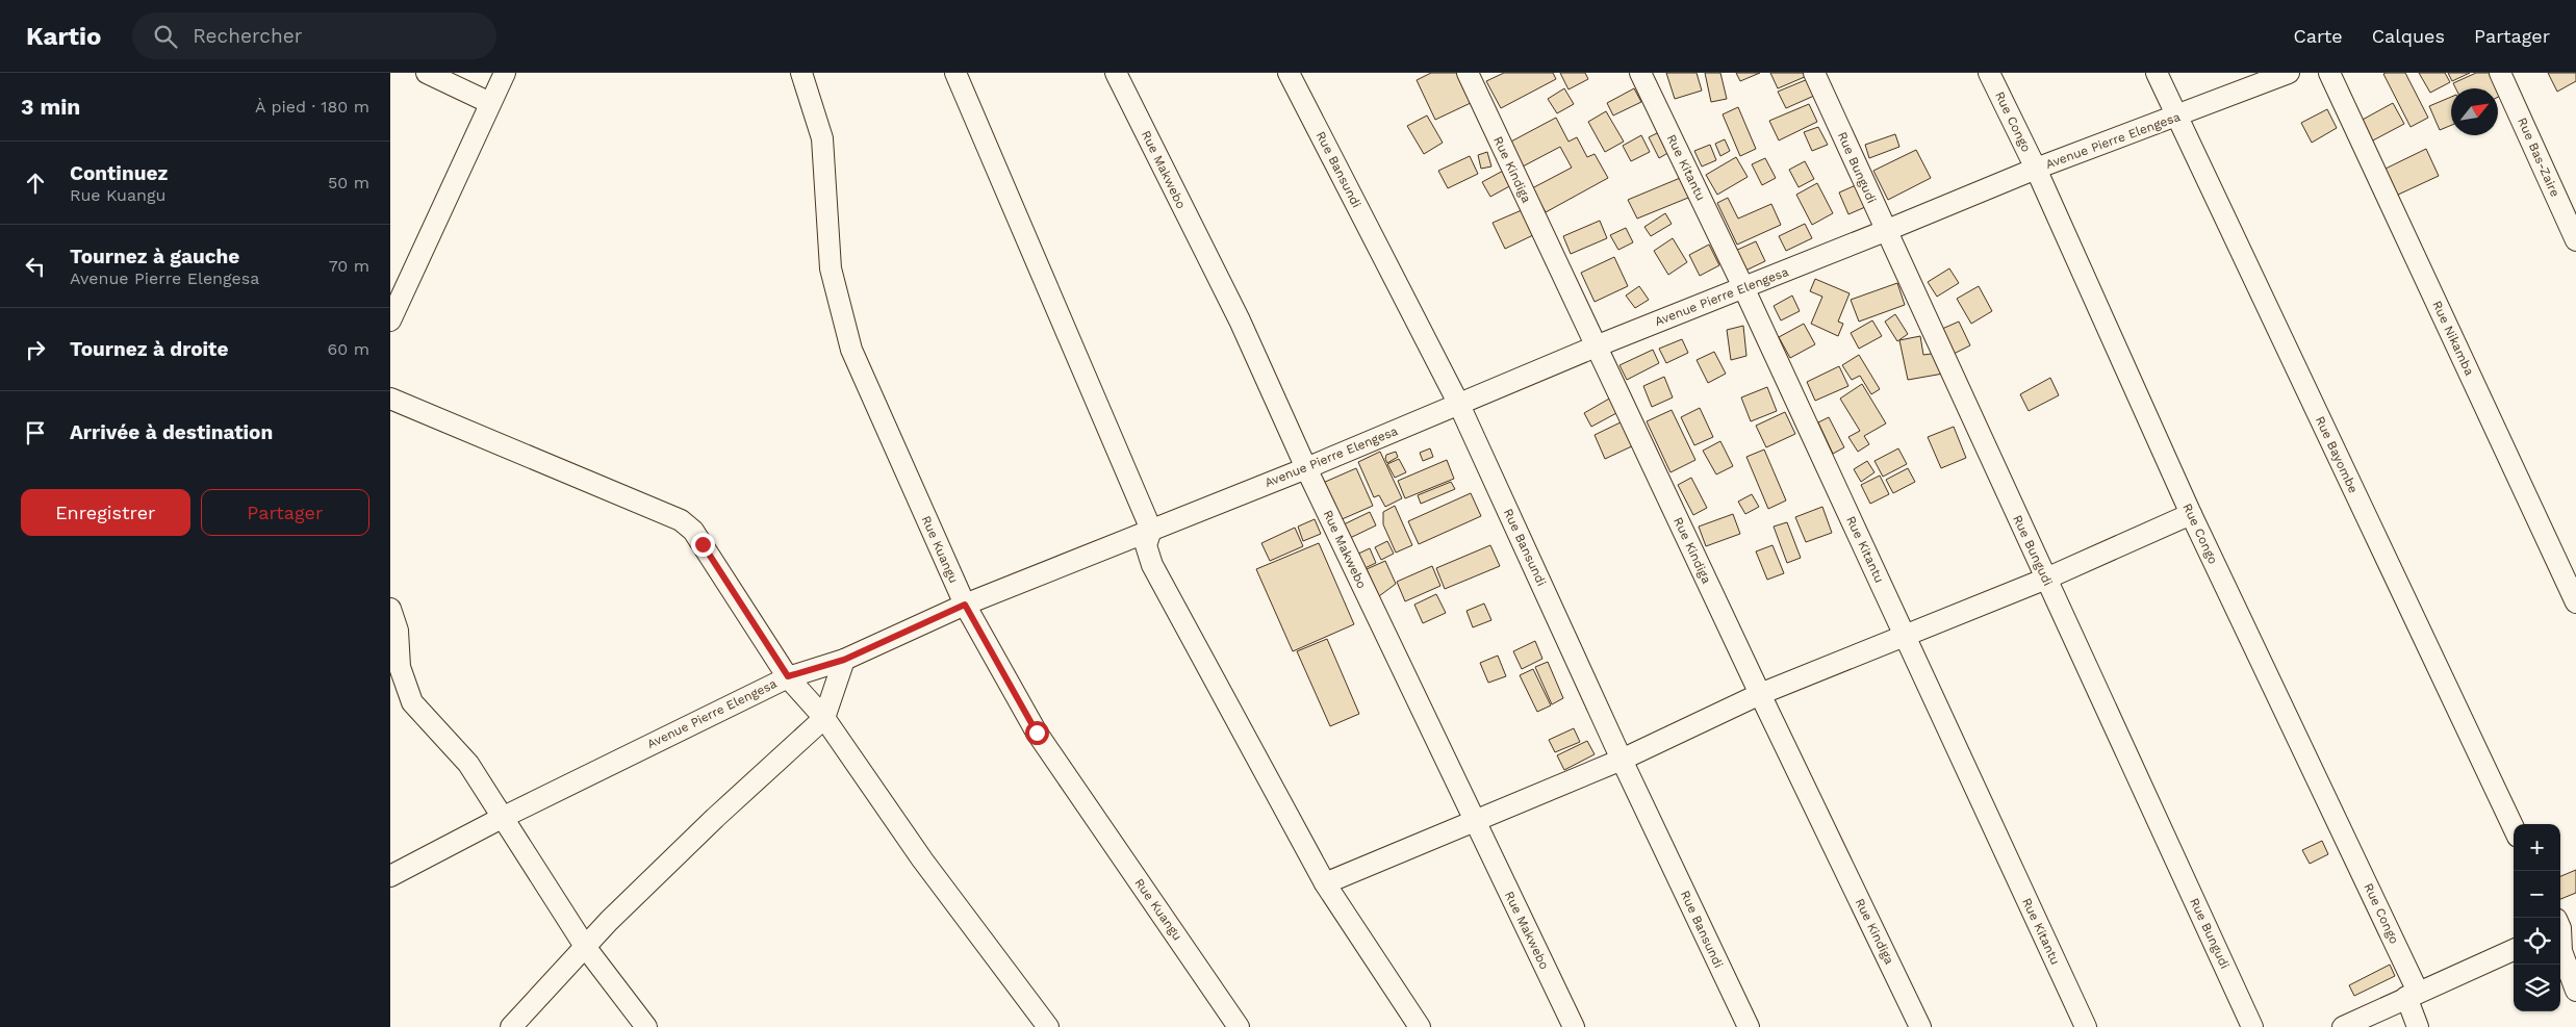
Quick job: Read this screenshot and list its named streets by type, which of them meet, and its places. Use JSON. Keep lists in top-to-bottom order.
{
  "streets": {
    "street": [
      "Rue Congo",
      "Avenue Pierre Elengesa",
      "Rue Bas-Zaire",
      "Rue Kitantu",
      "Rue Bungudi",
      "Rue Makwebo",
      "Rue Bansundi",
      "Rue Kindiga",
      "Rue Nikamba",
      "Rue Bayombe",
      "Rue Kuangu"
    ]
  },
  "crossings": [
    ["Rue Congo", "Avenue Pierre Elengesa"],
    ["Avenue Pierre Elengesa", "Rue Kitantu"],
    ["Avenue Pierre Elengesa", "Rue Bungudi"],
    ["Avenue Pierre Elengesa", "Rue Makwebo"],
    ["Avenue Pierre Elengesa", "Rue Bansundi"],
    ["Avenue Pierre Elengesa", "Rue Kindiga"],
    ["Avenue Pierre Elengesa", "Rue Bayombe"],
    ["Avenue Pierre Elengesa", "Rue Kuangu"]
  ],
  "north": "top right",
  "page": {
    "header": "Kartio",
    "search": "Rechercher",
    "nav": ["Carte", "Calques", "Partager"],
    "heading": ["3 min", "À pied · 180 m"],
    "list": [
      ["Continuez", "Rue Kuangu", "50 m"],
      ["Tournez à gauche", "Avenue Pierre Elengesa", "70 m"],
      ["Tournez à droite", "60 m"],
      "Arrivée à destination"
    ],
    "buttons": ["Enregistrer", "Partager"],
    "map_buttons": ["+", "−"]
  }
}
